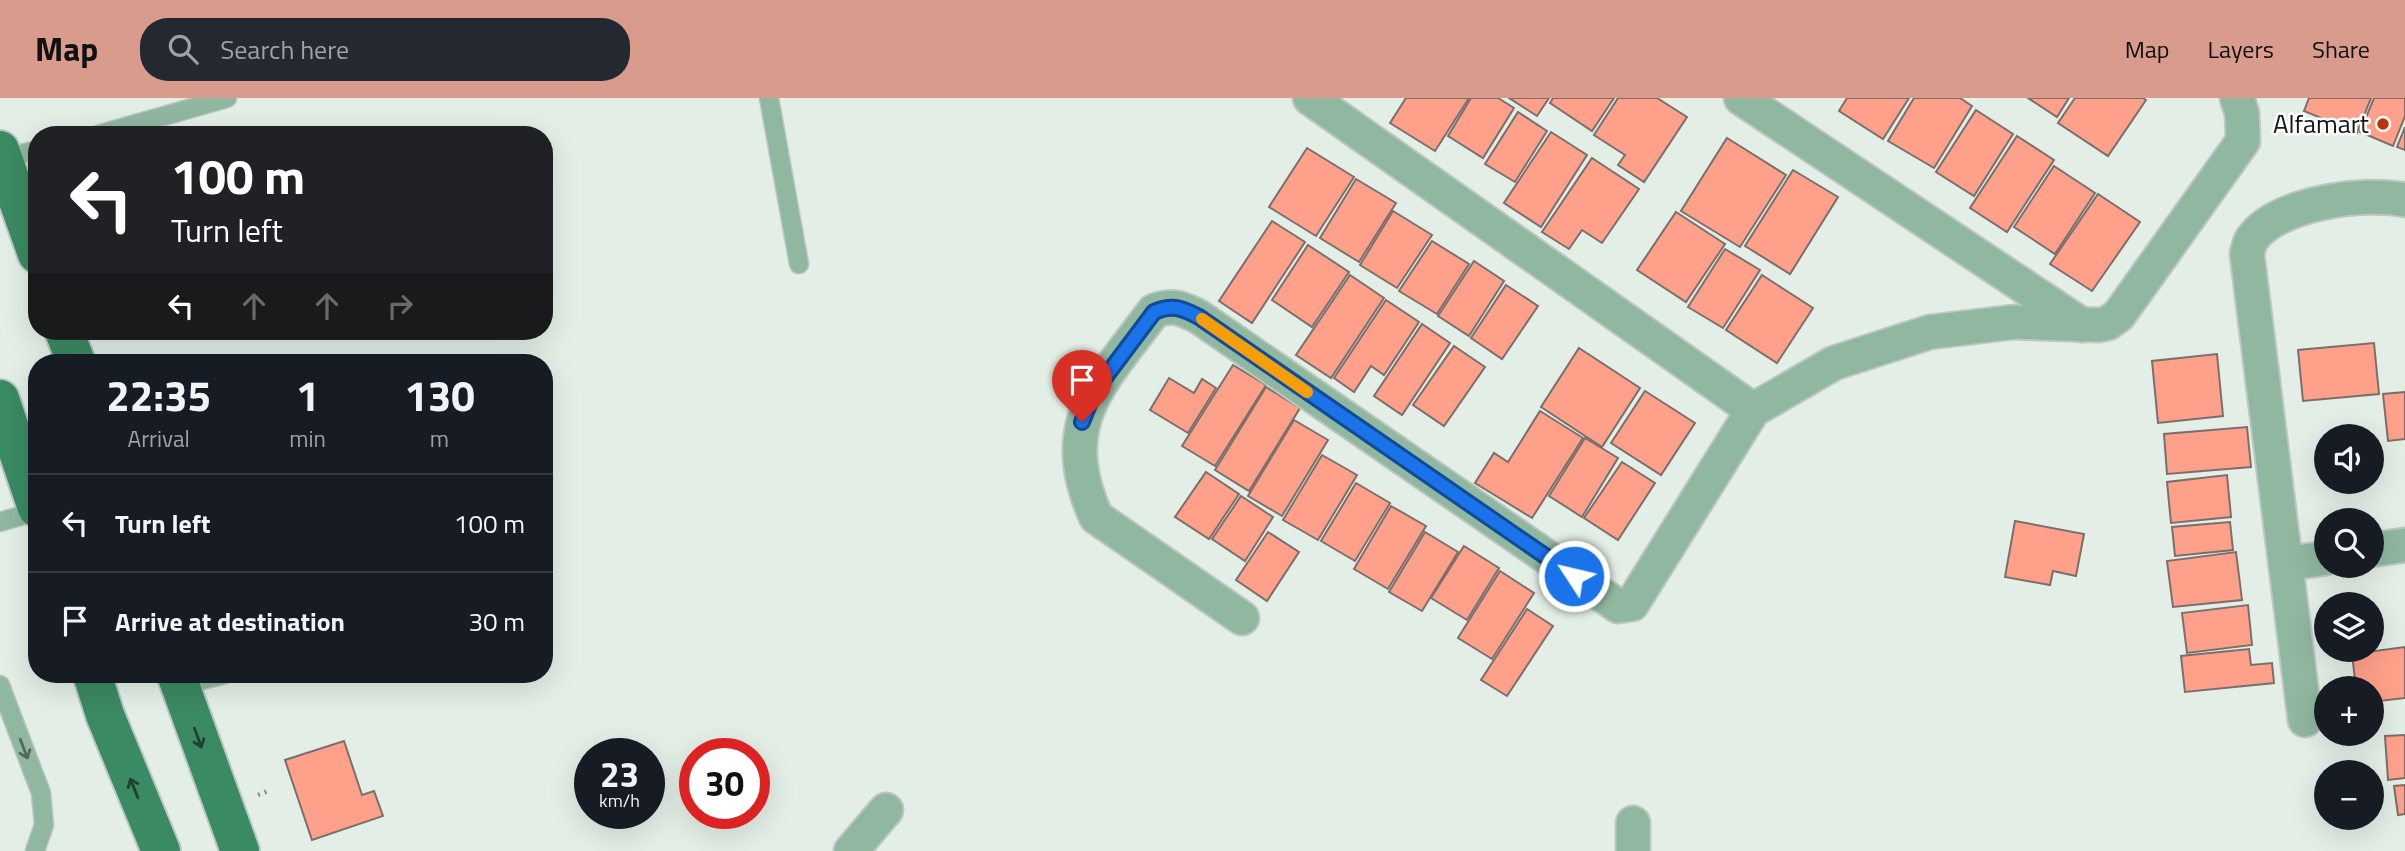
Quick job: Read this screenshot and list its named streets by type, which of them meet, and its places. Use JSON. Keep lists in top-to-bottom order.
{
  "places": ["Alfamart"],
  "page": {
    "header": "Map",
    "search": "Search here",
    "nav": ["Map", "Layers", "Share"],
    "turn": ["100 m", "Turn left"],
    "eta": [
      "22:35",
      "Arrival",
      "1",
      "min",
      "130",
      "m"
    ],
    "map_buttons": ["+", "−"],
    "list": [
      {
        "name": "Turn left",
        "value": "100 m"
      },
      {
        "name": "Arrive at destination",
        "value": "30 m"
      }
    ],
    "speed": "23 km/h",
    "limit": "30"
  }
}
